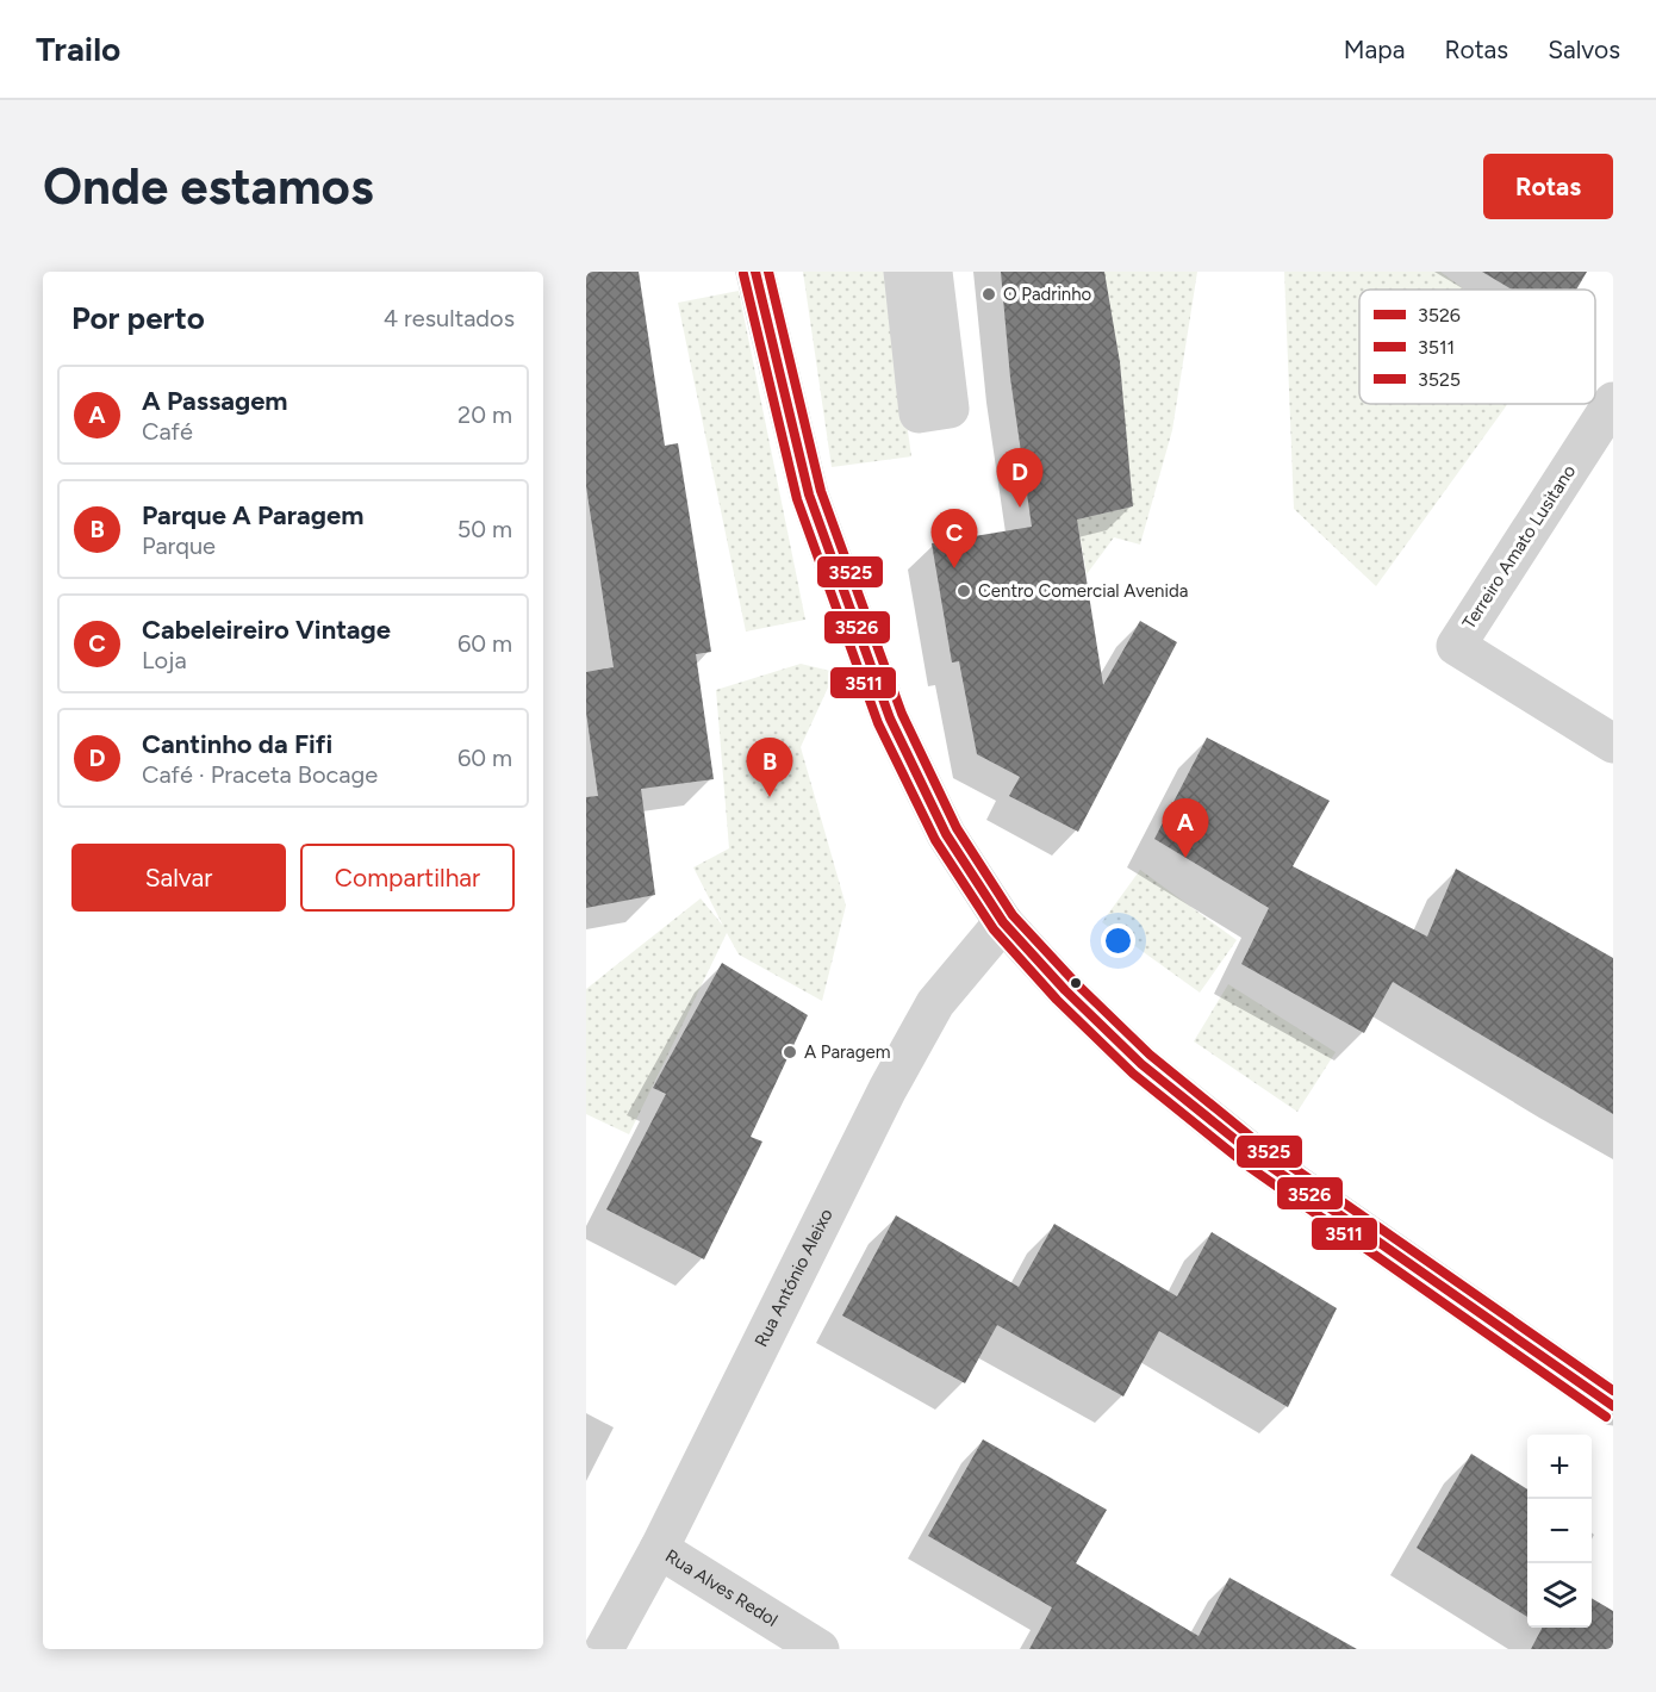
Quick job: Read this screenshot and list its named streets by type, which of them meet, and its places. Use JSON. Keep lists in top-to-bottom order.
{
  "streets": {
    "street": ["Terreiro Amato Lusitano", "Rua António Aleixo", "Rua Alves Redol"]
  },
  "crossings": [
    ["Rua António Aleixo", "Rua Alves Redol"]
  ],
  "places": ["O Padrinho", "Centro Comercial Avenida", "A Paragem"],
  "lines": ["transit line 3526", "transit line 3525", "transit line 3511"],
  "legend": ["3526", "3511", "3525"],
  "page": {
    "header": "Trailo",
    "nav": ["Mapa", "Rotas", "Salvos"],
    "buttons": [
      "Rotas",
      ["Salvar", "Compartilhar"]
    ],
    "title": "Onde estamos",
    "heading": ["Por perto", "4 resultados"],
    "list": [
      {
        "mark": "A",
        "name": "A Passagem",
        "note": "Café",
        "value": "20 m"
      },
      {
        "mark": "B",
        "name": "Parque A Paragem",
        "note": "Parque",
        "value": "50 m"
      },
      {
        "mark": "C",
        "name": "Cabeleireiro Vintage",
        "note": "Loja",
        "value": "60 m"
      },
      {
        "mark": "D",
        "name": "Cantinho da Fifi",
        "note": "Café · Praceta Bocage",
        "value": "60 m"
      }
    ],
    "pins": [
      "D",
      "C",
      "B",
      "A"
    ],
    "map_buttons": ["+", "−"]
  }
}
